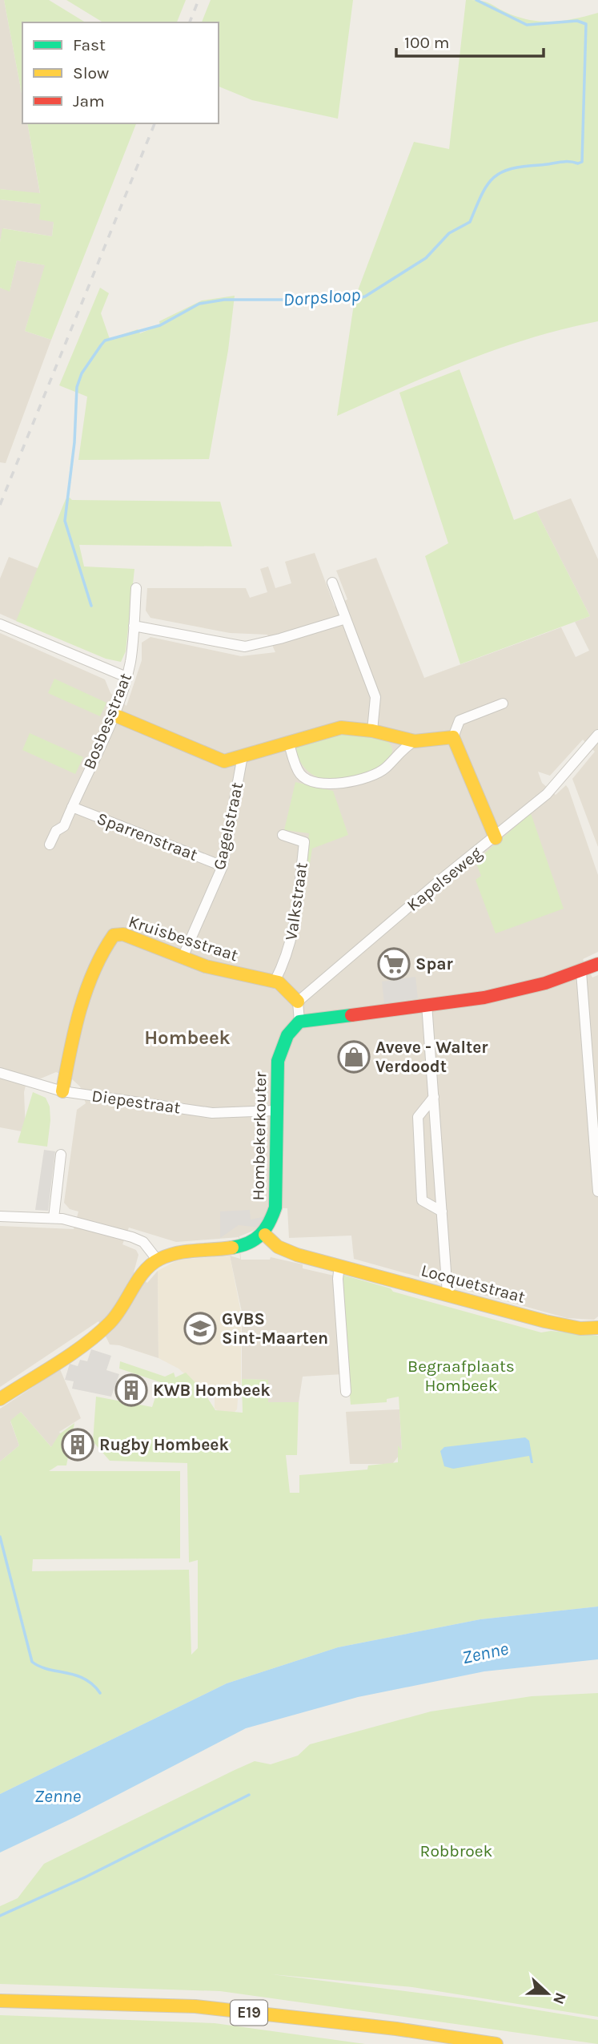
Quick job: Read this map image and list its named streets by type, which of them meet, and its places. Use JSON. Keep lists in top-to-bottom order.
{
  "streets": {
    "main road": [
      "Kruisbesstraat",
      "Hombekerkouter",
      "Locquetstraat",
      "E19"
    ],
    "street": [
      "Bosbesstraat",
      "Gagelstraat",
      "Sparrenstraat",
      "Kapelseweg",
      "Valkstraat",
      "Diepestraat"
    ]
  },
  "crossings": [
    ["Bosbesstraat", "Sparrenstraat"],
    ["Gagelstraat", "Sparrenstraat"],
    ["Gagelstraat", "Kruisbesstraat"],
    ["Kapelseweg", "Kruisbesstraat"],
    ["Valkstraat", "Kruisbesstraat"],
    ["Kruisbesstraat", "Diepestraat"],
    ["Diepestraat", "Hombekerkouter"],
    ["Hombekerkouter", "Locquetstraat"]
  ],
  "districts": ["Hombeek"],
  "water": ["Dorpsloop", "Zenne"],
  "parks": ["Begraafplaats Hombeek", "Robbroek"],
  "places": {
    "supermarket": ["Spar"],
    "shop": ["Aveve - Walter Verdoodt"],
    "school or university": ["GVBS Sint-Maarten"],
    "building": ["KWB Hombeek", "Rugby Hombeek"]
  },
  "legend": ["Fast", "Slow", "Jam"],
  "scale_bar": "100 m",
  "north": "right"
}
